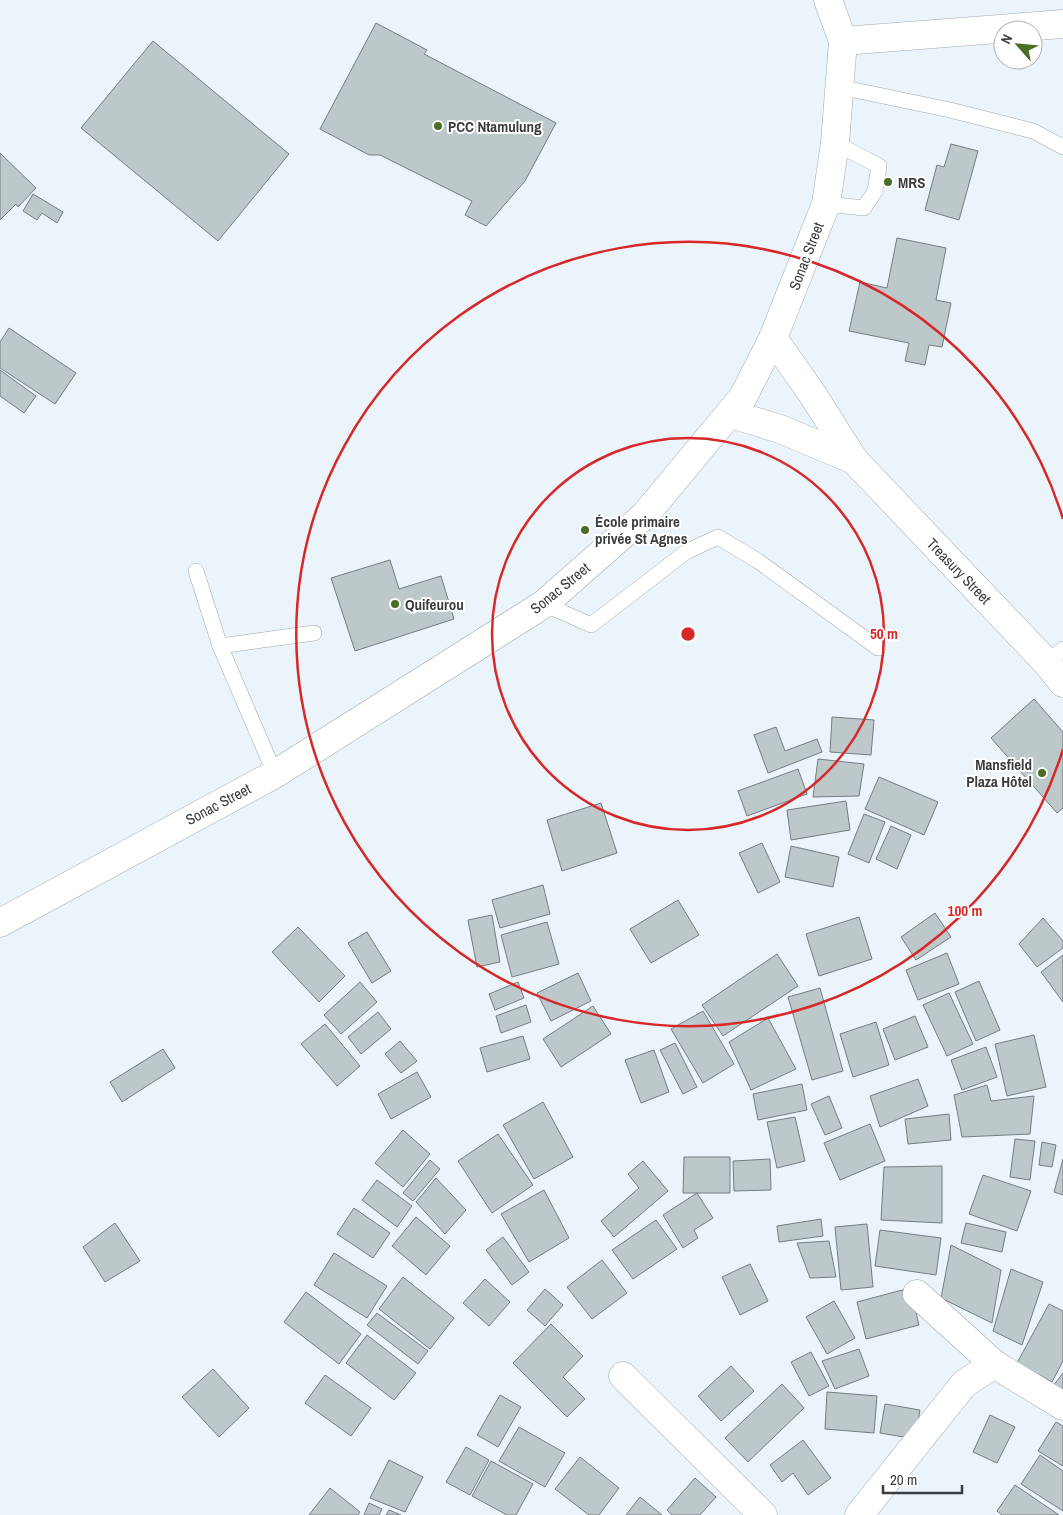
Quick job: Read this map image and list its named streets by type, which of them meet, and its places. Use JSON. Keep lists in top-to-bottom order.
{
  "streets": {
    "main road": ["Sonac Street", "Treasury Street"]
  },
  "crossings": [
    ["Sonac Street", "Treasury Street"]
  ],
  "places": [
    "PCC Ntamulung",
    "MRS",
    "École primaire privée St Agnes",
    "Quifeurou",
    "Mansfield Plaza Hôtel"
  ],
  "scale_bar": "20 m",
  "north": "top left",
  "rings": ["50 m", "100 m"]
}
